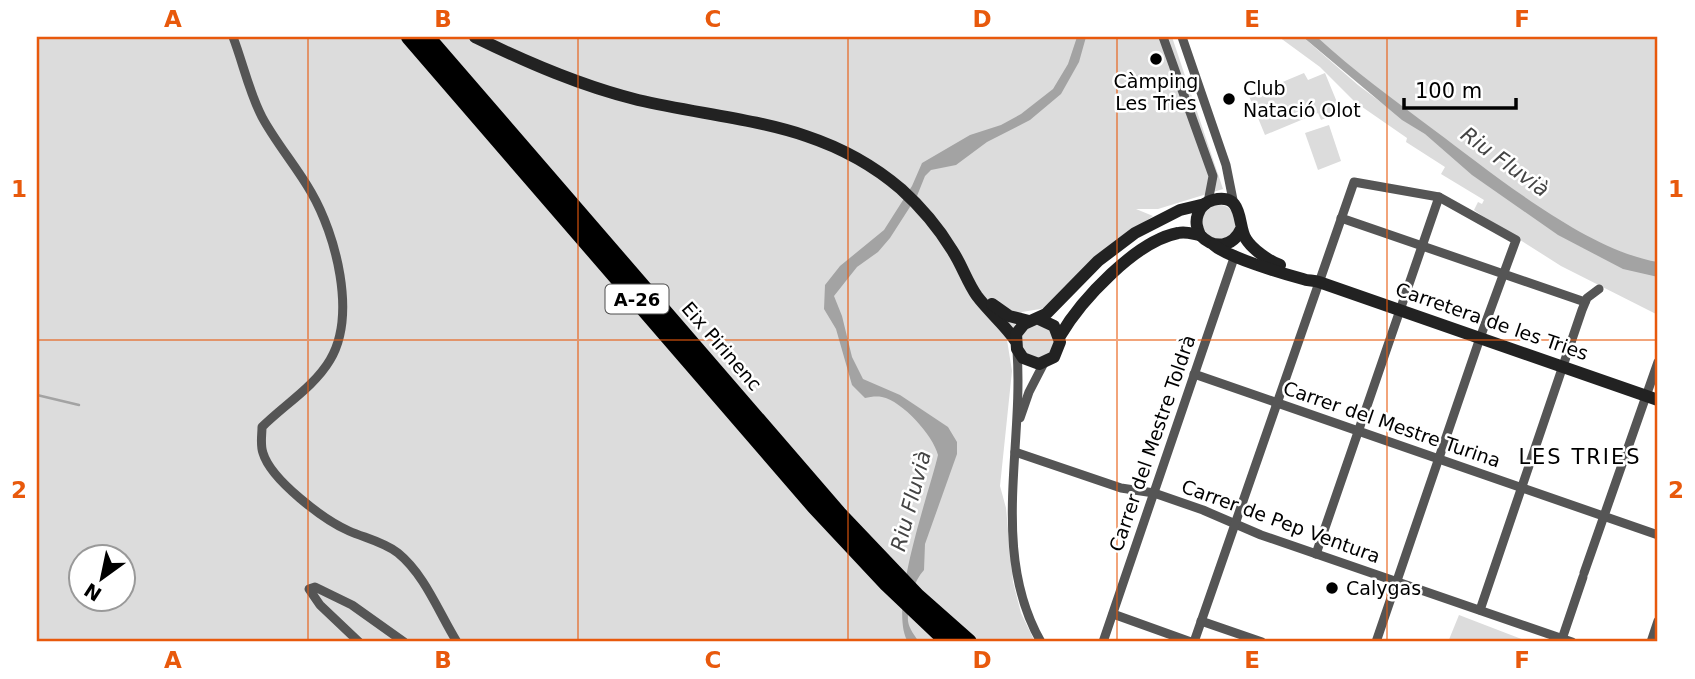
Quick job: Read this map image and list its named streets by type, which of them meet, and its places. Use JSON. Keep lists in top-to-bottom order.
{
  "streets": {
    "highway": ["A-26", "Eix Pirinenc"],
    "street": [
      "Carretera de les Tries",
      "Carrer del Mestre Turina",
      "Carrer del Mestre Toldrà",
      "Carrer de Pep Ventura"
    ]
  },
  "crossings": [
    ["Carretera de les Tries", "Carrer del Mestre Toldrà"],
    ["Carrer del Mestre Turina", "Carrer del Mestre Toldrà"],
    ["Carrer del Mestre Toldrà", "Carrer de Pep Ventura"]
  ],
  "districts": ["LES TRIES"],
  "water": ["Riu Fluvià"],
  "places": ["Càmping Les Tries", "Club Natació Olot", "Calygas"],
  "scale_bar": "100 m",
  "north": "bottom left",
  "grid": {
    "columns": [
      "A",
      "B",
      "C",
      "D",
      "E",
      "F"
    ],
    "rows": ["1", "2"]
  }
}
